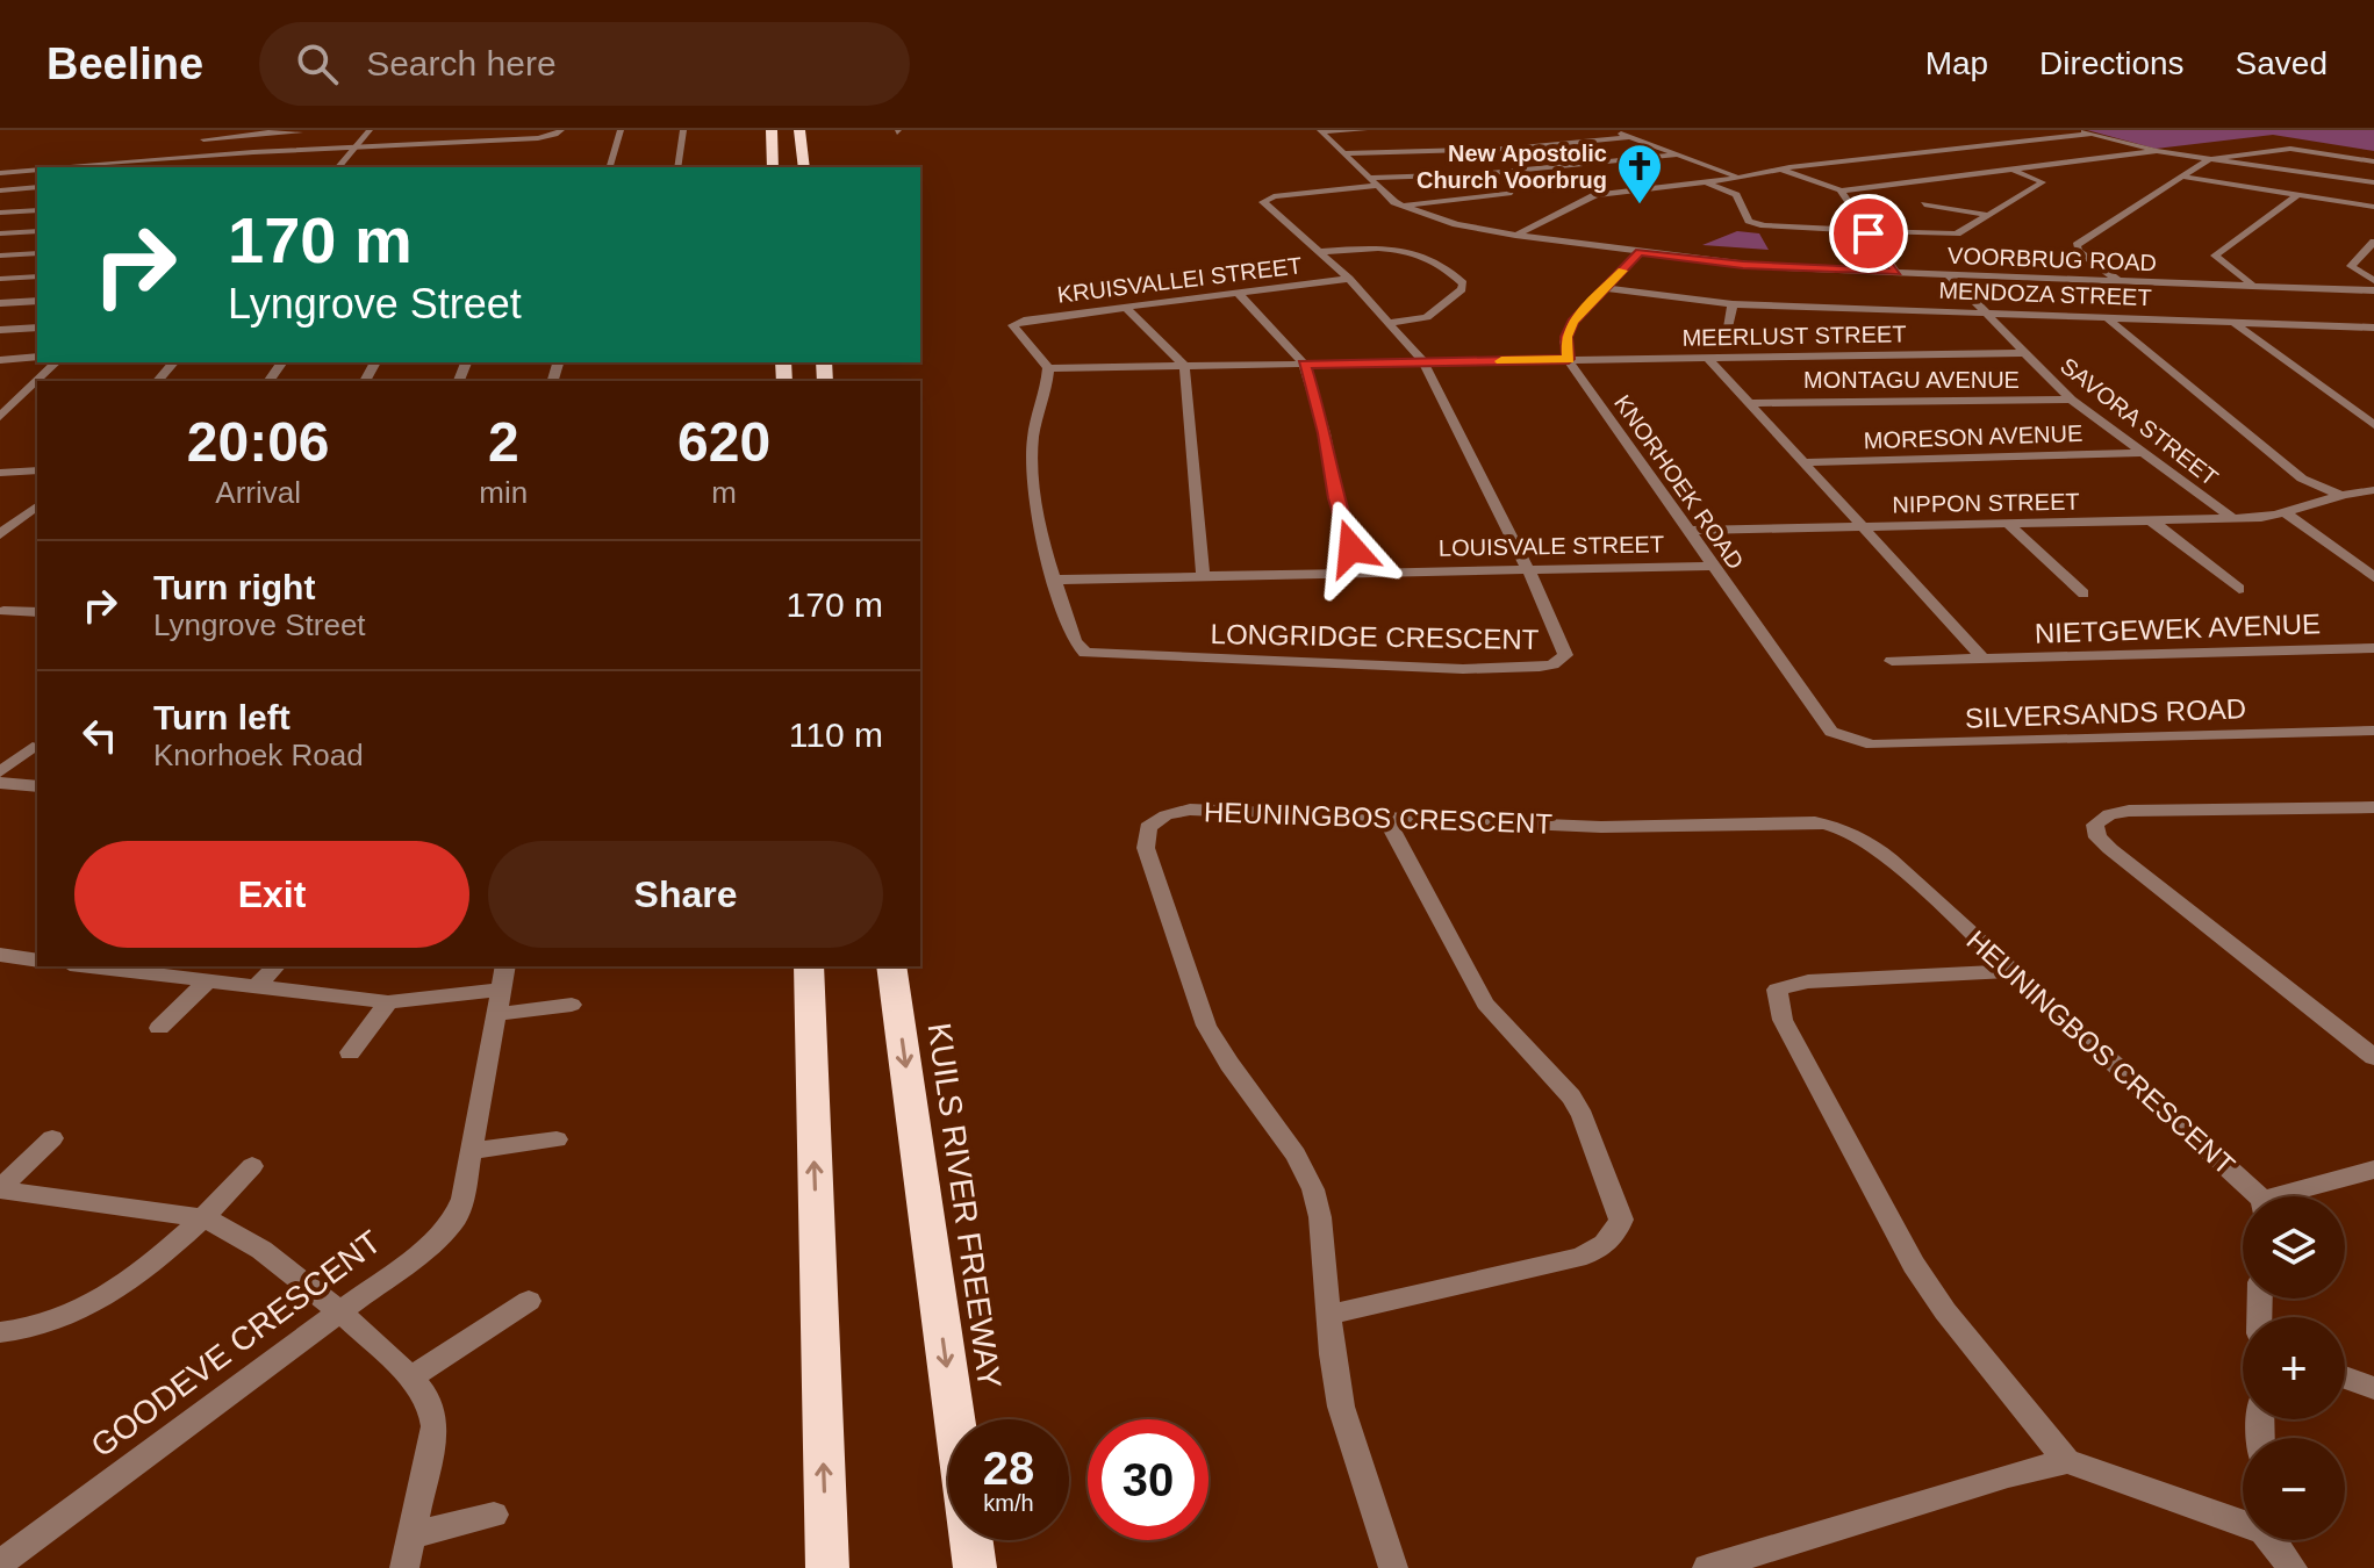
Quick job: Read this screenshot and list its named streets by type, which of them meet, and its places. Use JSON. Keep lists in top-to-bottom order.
{
  "streets": {
    "highway": ["KUILS RIVER FREEWAY"],
    "street": [
      "VOORBRUG ROAD",
      "KRUISVALLEI STREET",
      "MENDOZA STREET",
      "MEERLUST STREET",
      "MONTAGU AVENUE",
      "SAVORA STREET",
      "MORESON AVENUE",
      "KNORHOEK ROAD",
      "NIPPON STREET",
      "LOUISVALE STREET",
      "NIETGEWEK AVENUE",
      "LONGRIDGE CRESCENT",
      "SILVERSANDS ROAD",
      "HEUNINGBOS CRESCENT",
      "GOODEVE CRESCENT"
    ]
  },
  "crossings": [
    ["VOORBRUG ROAD", "SAVORA STREET"],
    ["KRUISVALLEI STREET", "MEERLUST STREET"],
    ["MENDOZA STREET", "SAVORA STREET"],
    ["MEERLUST STREET", "SAVORA STREET"],
    ["MEERLUST STREET", "KNORHOEK ROAD"],
    ["MONTAGU AVENUE", "SAVORA STREET"],
    ["SAVORA STREET", "MORESON AVENUE"],
    ["SAVORA STREET", "NIPPON STREET"],
    ["KNORHOEK ROAD", "NIPPON STREET"],
    ["KNORHOEK ROAD", "LOUISVALE STREET"],
    ["KNORHOEK ROAD", "SILVERSANDS ROAD"],
    ["LOUISVALE STREET", "LONGRIDGE CRESCENT"]
  ],
  "places": {
    "church": ["New Apostolic Church Voorbrug"]
  },
  "page": {
    "header": "Beeline",
    "search": "Search here",
    "nav": ["Map", "Directions", "Saved"],
    "turn": ["170 m", "Lyngrove Street"],
    "eta": [
      "20:06",
      "Arrival",
      "2",
      "min",
      "620",
      "m"
    ],
    "list": [
      {
        "name": "Turn right",
        "note": "Lyngrove Street",
        "value": "170 m"
      },
      {
        "name": "Turn left",
        "note": "Knorhoek Road",
        "value": "110 m"
      }
    ],
    "buttons": ["Exit", "Share"],
    "map_buttons": ["+", "−"],
    "speed": "28 km/h",
    "limit": "30"
  }
}
